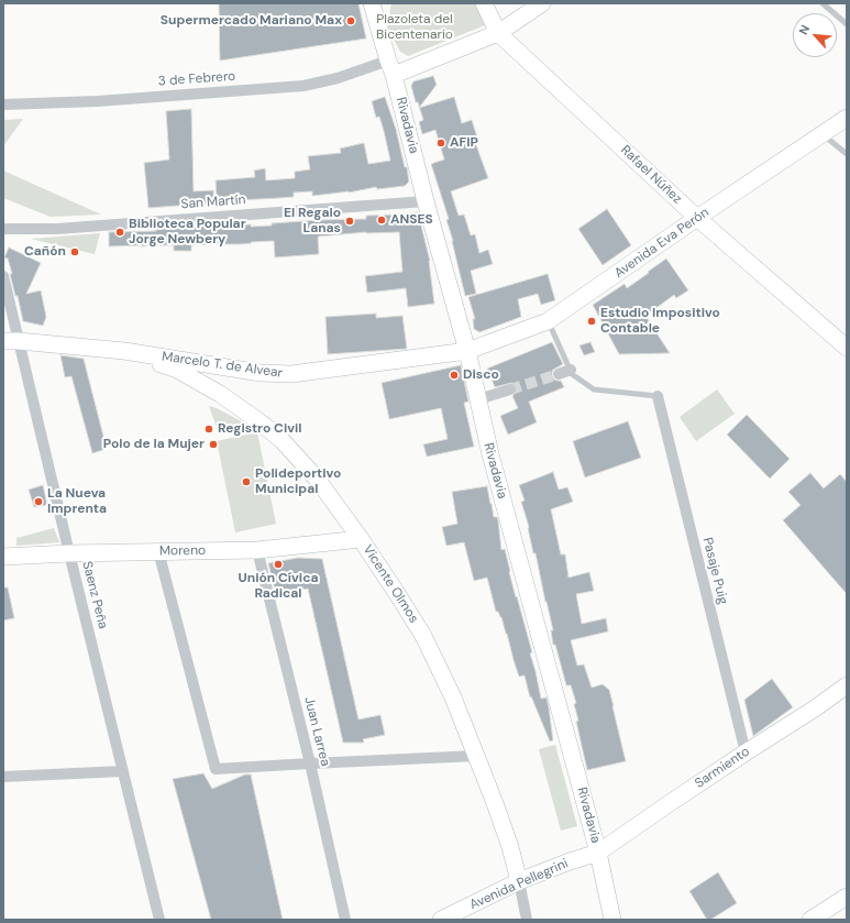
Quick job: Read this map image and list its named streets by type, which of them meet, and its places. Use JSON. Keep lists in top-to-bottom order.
{
  "streets": {
    "street": [
      "3 de Febrero",
      "Rivadavia",
      "Rafael Núñez",
      "San Martín",
      "Avenida Eva Perón",
      "Marcelo T. de Alvear",
      "Moreno",
      "Pasaje Puig",
      "Vicente Olmos",
      "Saenz Peña",
      "Juan Larrea",
      "Sarmiento",
      "Avenida Pellegrini"
    ]
  },
  "crossings": [
    ["3 de Febrero", "Rivadavia"],
    ["Rivadavia", "San Martín"],
    ["Rivadavia", "Avenida Eva Perón"],
    ["Rivadavia", "Marcelo T. de Alvear"],
    ["Rivadavia", "Sarmiento"],
    ["Rivadavia", "Avenida Pellegrini"],
    ["Rafael Núñez", "Avenida Eva Perón"],
    ["Avenida Eva Perón", "Marcelo T. de Alvear"],
    ["Marcelo T. de Alvear", "Vicente Olmos"],
    ["Marcelo T. de Alvear", "Saenz Peña"],
    ["Moreno", "Vicente Olmos"],
    ["Moreno", "Saenz Peña"],
    ["Moreno", "Juan Larrea"],
    ["Pasaje Puig", "Sarmiento"],
    ["Vicente Olmos", "Avenida Pellegrini"],
    ["Sarmiento", "Avenida Pellegrini"]
  ],
  "parks": ["Plazoleta del Bicentenario"],
  "places": [
    "Supermercado Mariano Max",
    "AFIP",
    "ANSES",
    "El Regalo Lanas",
    "Biblioteca Popular Jorge Newbery",
    "Cañón",
    "Estudio Impositivo Contable",
    "Disco",
    "Registro Civil",
    "Polo de la Mujer",
    "Polideportivo Municipal",
    "La Nueva Imprenta",
    "Unión Cívica Radical"
  ],
  "north": "top left"
}
